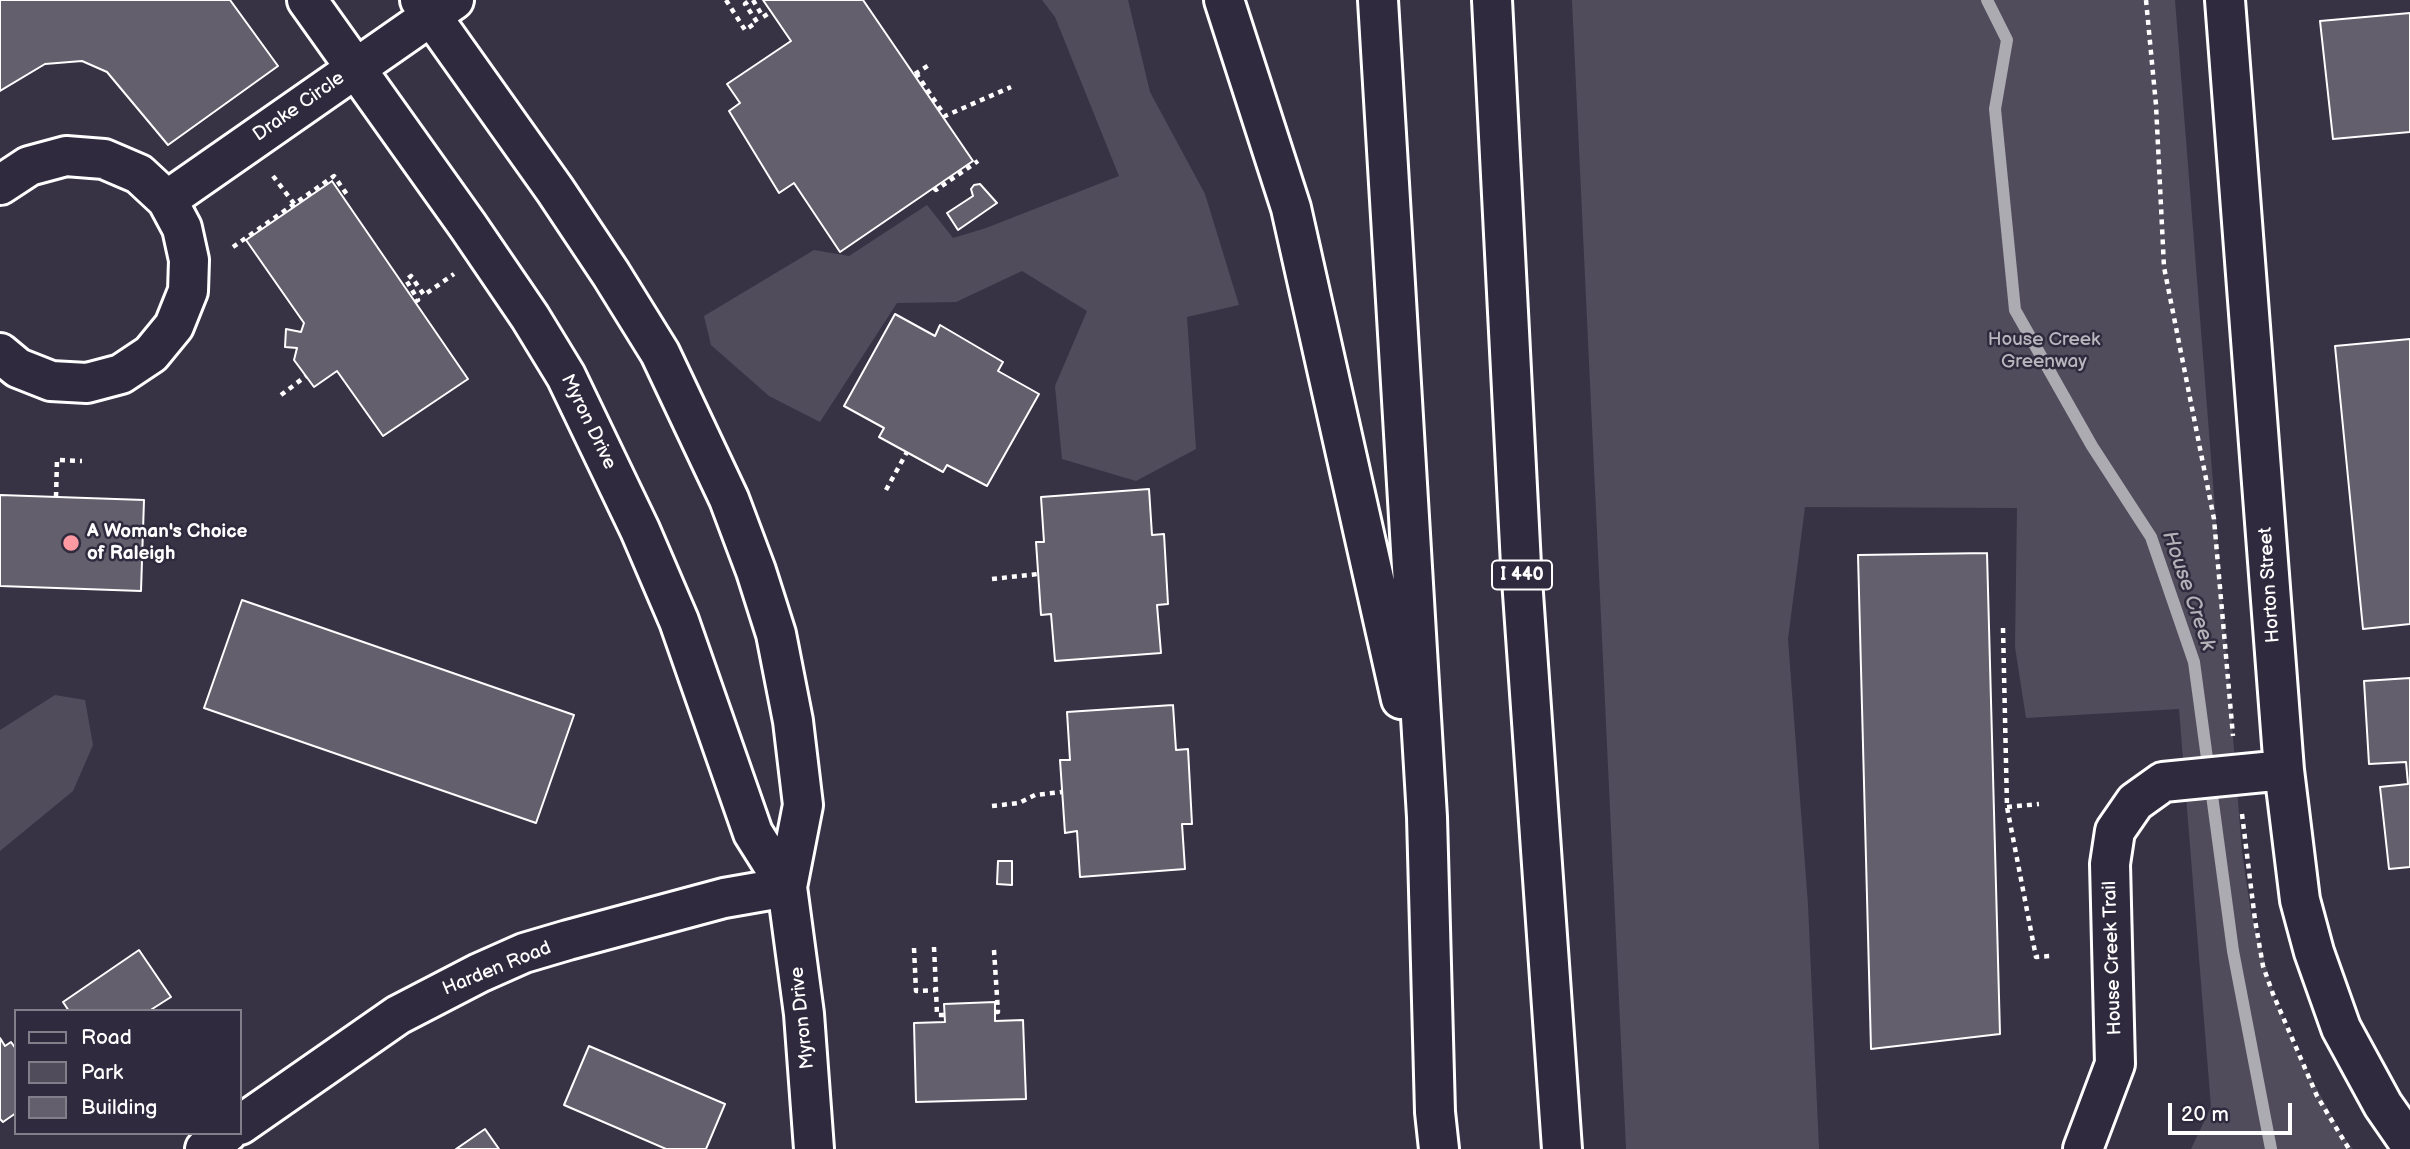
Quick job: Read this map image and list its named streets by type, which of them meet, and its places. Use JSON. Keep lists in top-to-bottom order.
{
  "streets": {
    "main road": [
      "Drake Circle",
      "Myron Drive",
      "I 440",
      "Horton Street",
      "House Creek Trail",
      "Harden Road"
    ]
  },
  "crossings": [
    ["Drake Circle", "Myron Drive"],
    ["Myron Drive", "Harden Road"],
    ["Horton Street", "House Creek Trail"]
  ],
  "water": ["House Creek"],
  "parks": ["House Creek Greenway"],
  "places": ["A Woman's Choice of Raleigh"],
  "legend": ["Road", "Park", "Building"],
  "scale_bar": "20 m"
}
